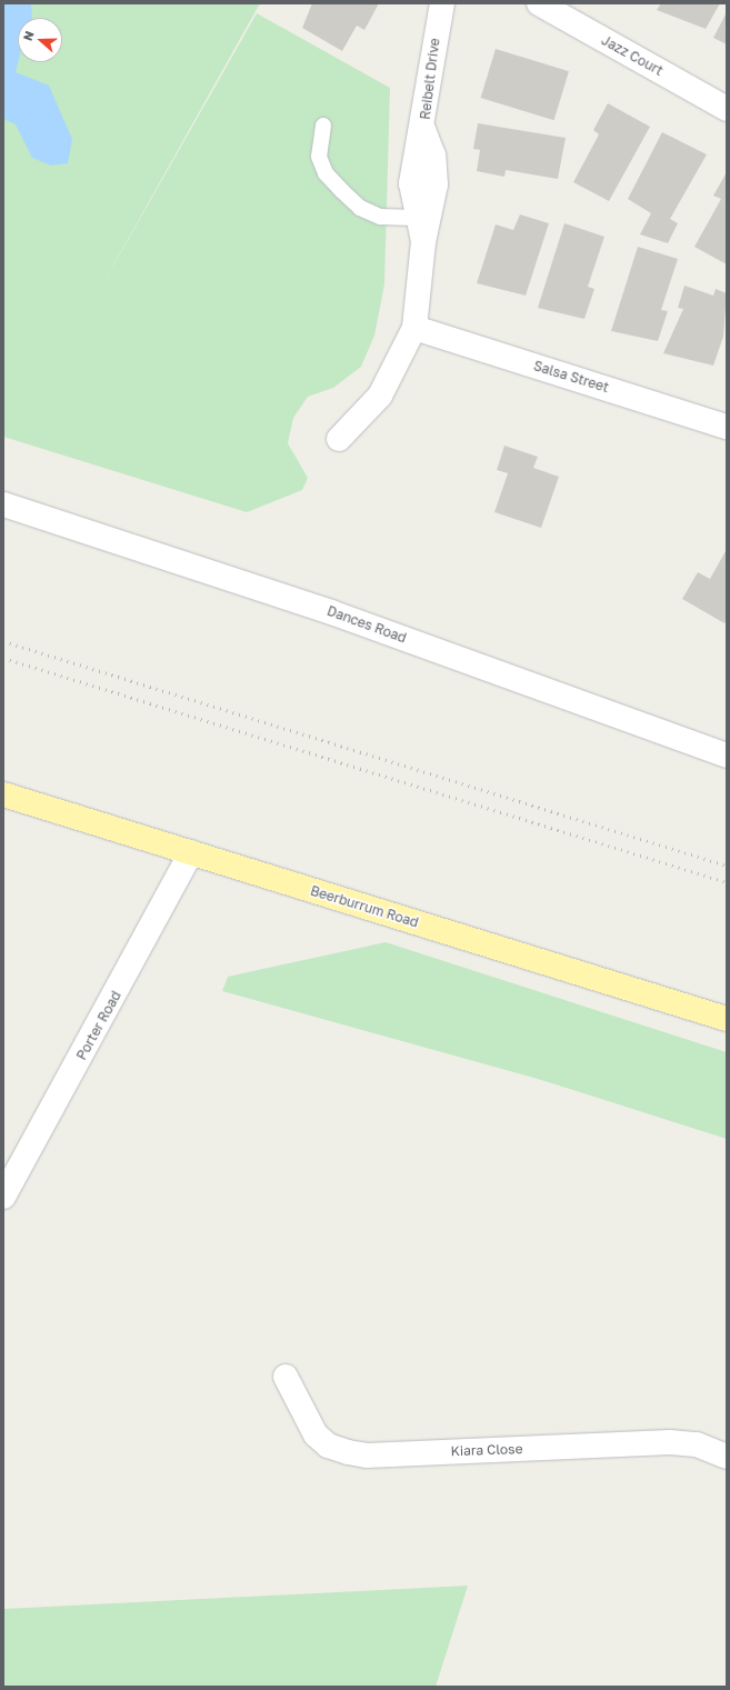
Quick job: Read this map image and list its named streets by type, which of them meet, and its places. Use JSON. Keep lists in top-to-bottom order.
{
  "streets": {
    "main road": ["Beerburrum Road"],
    "street": [
      "Jazz Court",
      "Reibelt Drive",
      "Salsa Street",
      "Dances Road",
      "Porter Road",
      "Kiara Close"
    ]
  },
  "crossings": [
    ["Reibelt Drive", "Salsa Street"],
    ["Beerburrum Road", "Porter Road"]
  ],
  "north": "left"
}
